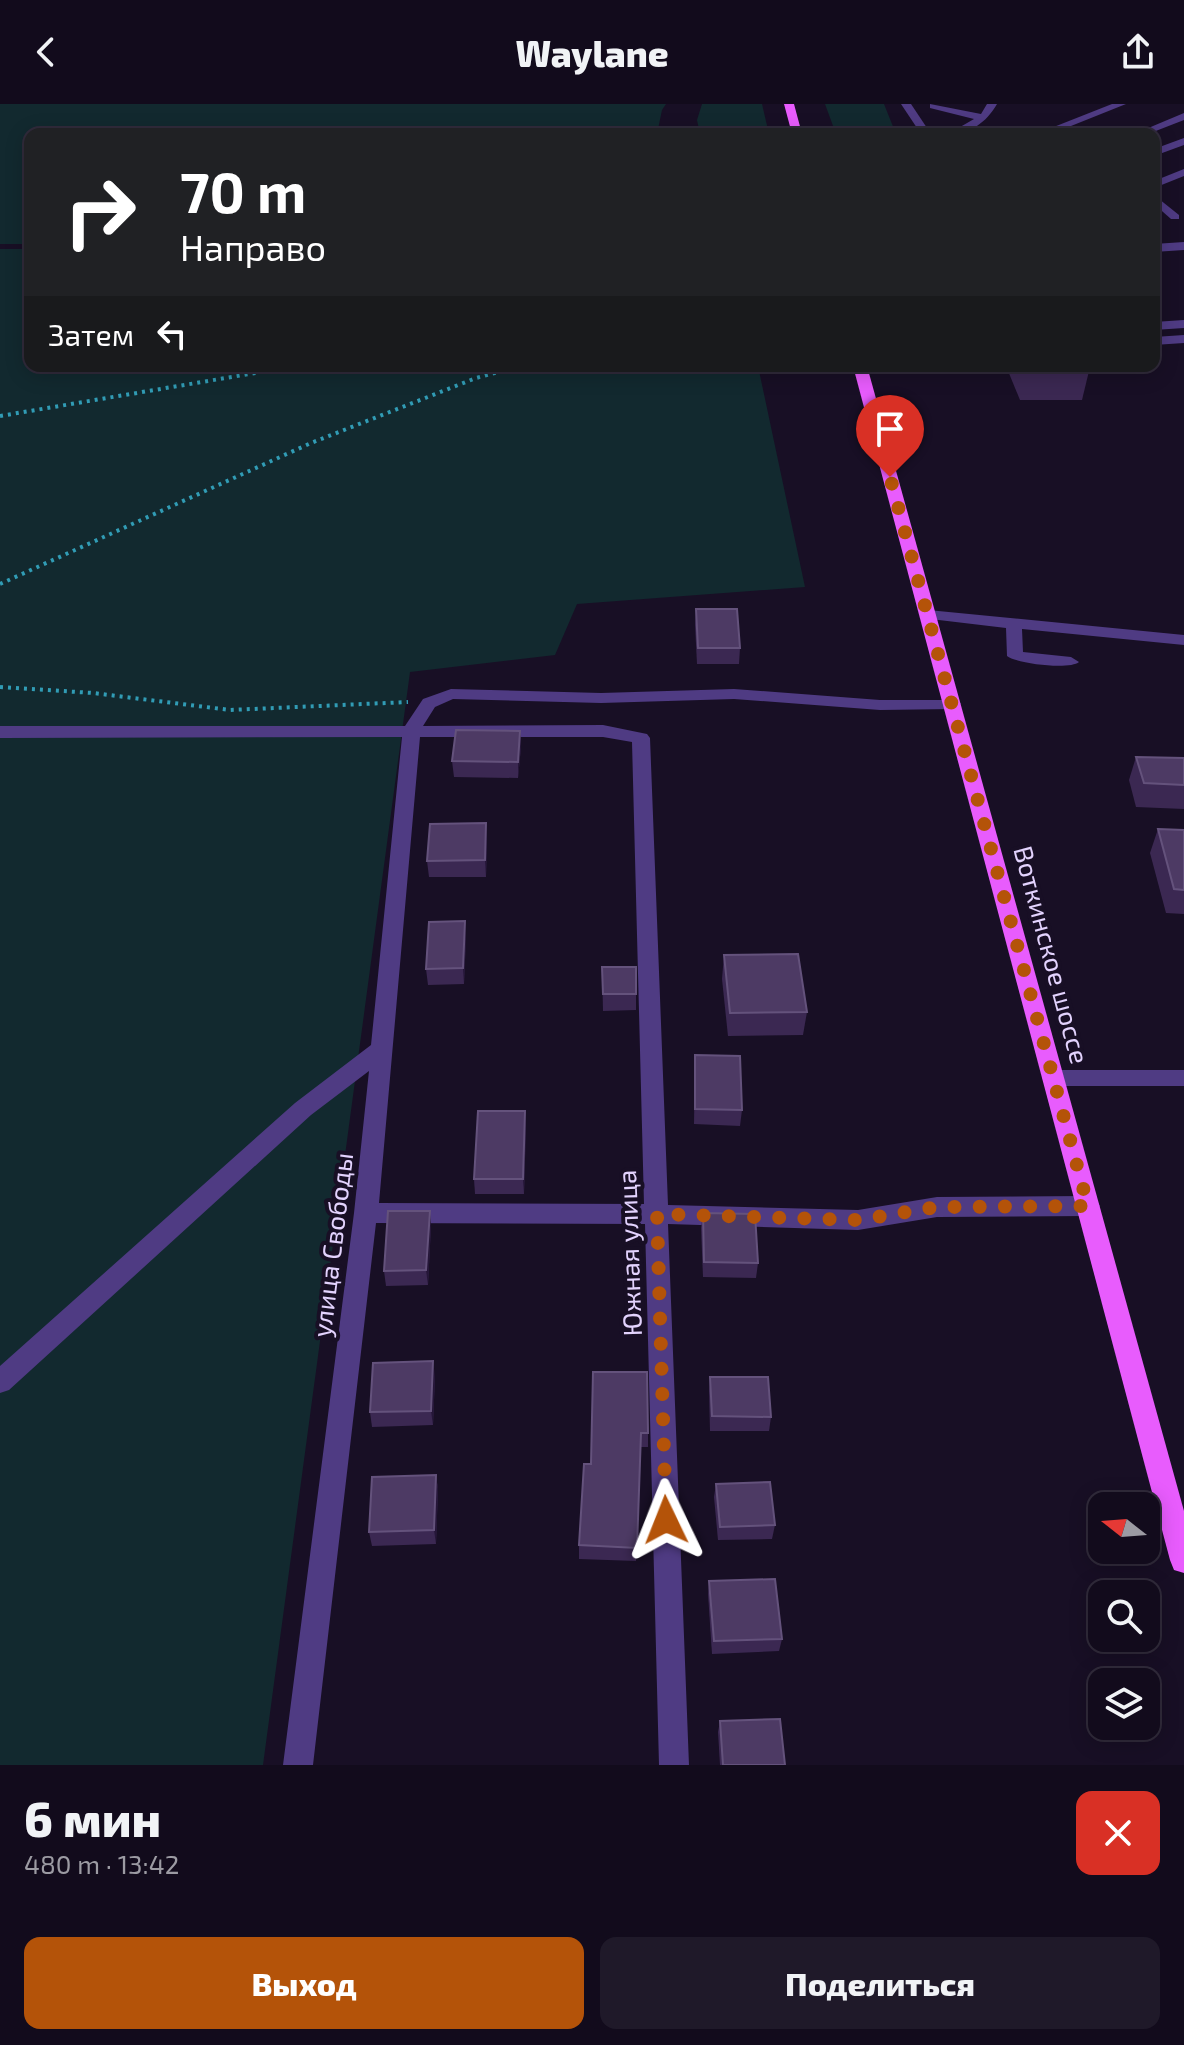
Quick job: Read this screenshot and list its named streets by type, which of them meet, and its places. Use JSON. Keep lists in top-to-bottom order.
{
  "streets": {
    "main road": ["Воткинское шоссе"],
    "street": ["улица Свободы", "Южная улица"]
  },
  "crossings": [
    ["улица Свободы", "Южная улица"]
  ],
  "north": "left",
  "page": {
    "header": "Waylane",
    "turn": ["70 m", "Направо"],
    "then": "Затем",
    "heading": ["6 мин", "480 m · 13:42"],
    "buttons": ["Выход", "Поделиться"]
  }
}
